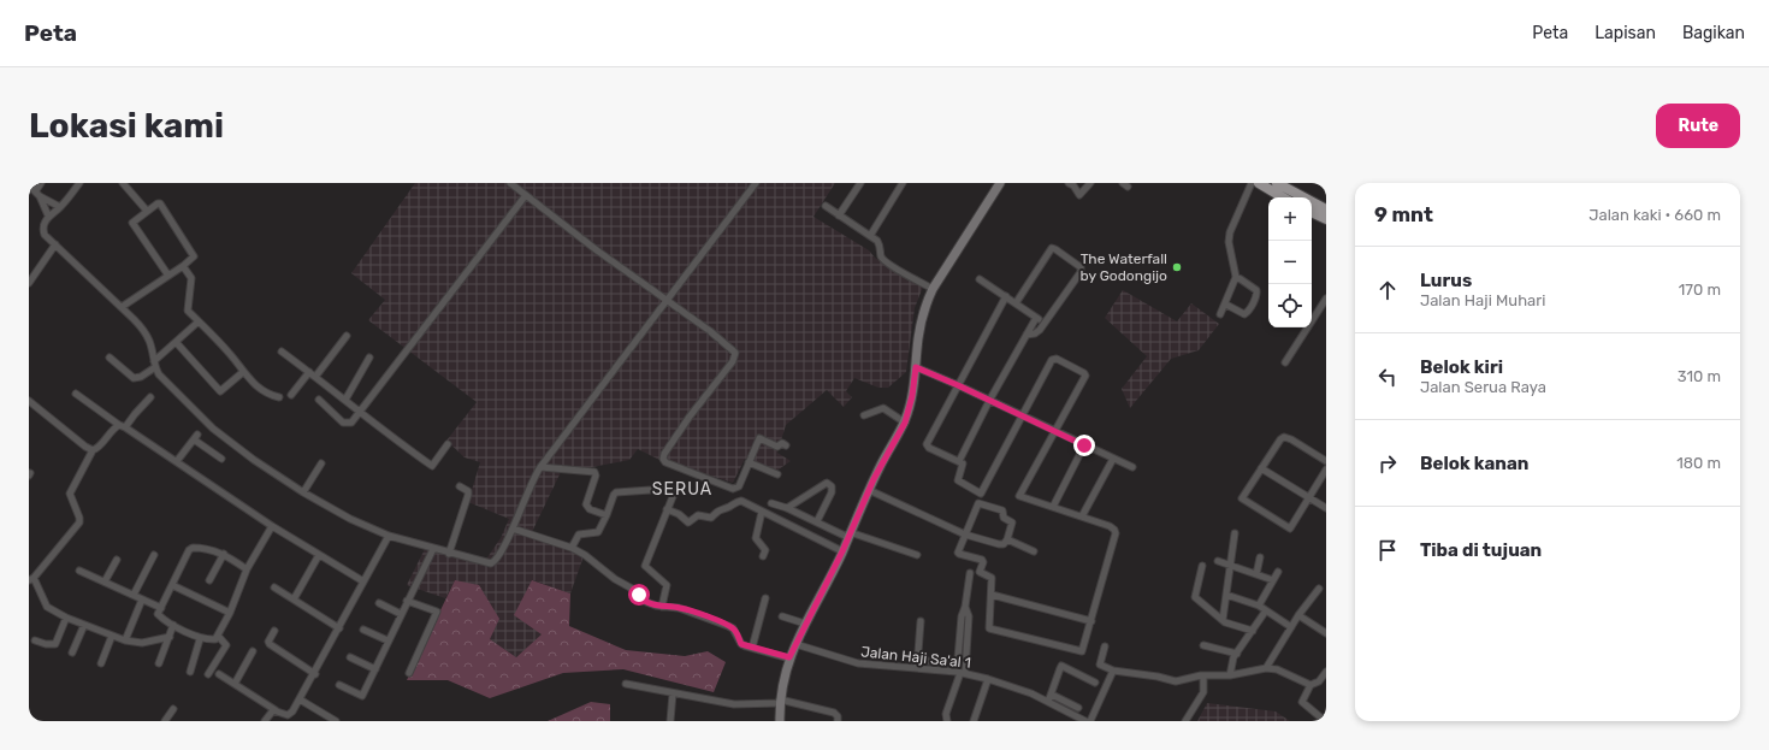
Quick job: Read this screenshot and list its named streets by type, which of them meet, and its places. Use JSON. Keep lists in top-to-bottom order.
{
  "streets": {
    "street": ["Jalan Haji Sa'al 1"]
  },
  "districts": ["SERUA"],
  "places": ["The Waterfall by Godongijo"],
  "page": {
    "header": "Peta",
    "nav": ["Peta", "Lapisan", "Bagikan"],
    "buttons": "Rute",
    "title": "Lokasi kami",
    "heading": ["9 mnt", "Jalan kaki · 660 m"],
    "map_buttons": ["+", "−"],
    "list": [
      ["Lurus", "Jalan Haji Muhari", "170 m"],
      ["Belok kiri", "Jalan Serua Raya", "310 m"],
      ["Belok kanan", "180 m"],
      "Tiba di tujuan"
    ]
  }
}
